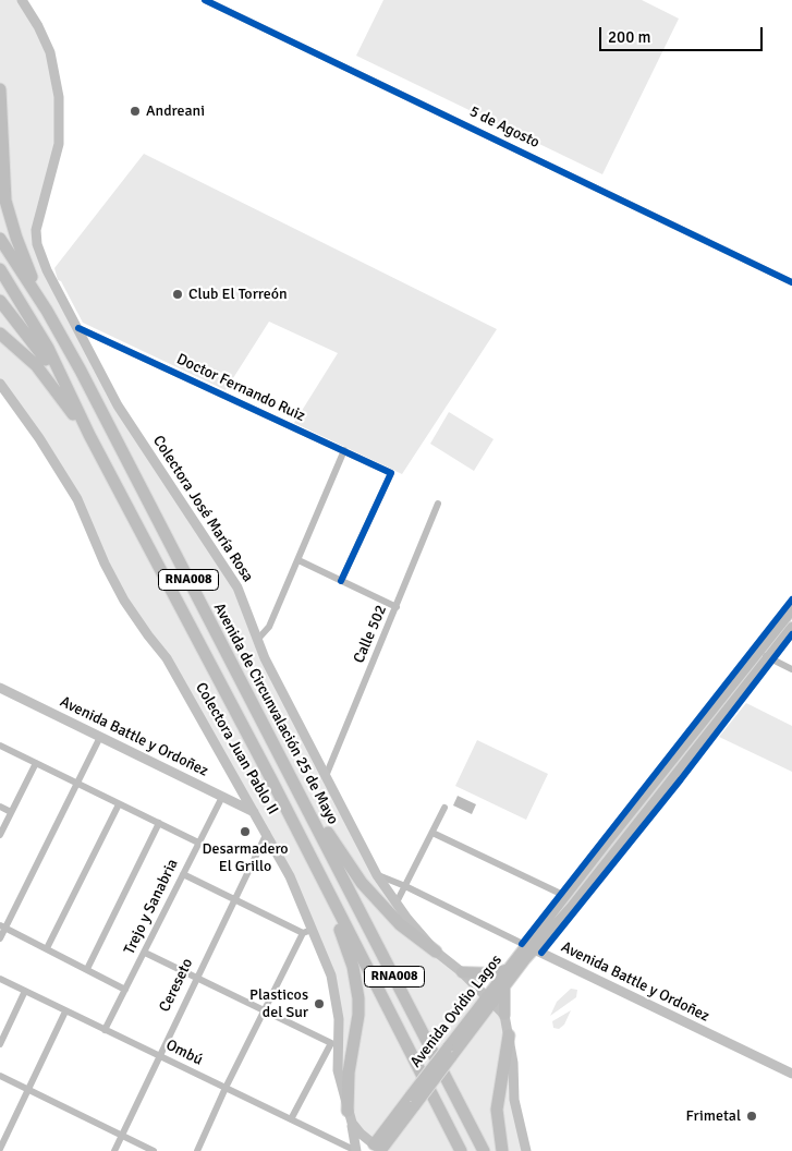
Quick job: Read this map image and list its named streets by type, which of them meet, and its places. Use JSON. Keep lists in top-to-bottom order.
{
  "streets": {
    "highway": ["RNA008", "Avenida de Circunvalación 25 de Mayo"],
    "main road": [
      "Colectora José María Rosa",
      "Avenida Battle y Ordoñez",
      "Colectora Juan Pablo II",
      "Avenida Ovidio Lagos"
    ],
    "street": [
      "5 de Agosto",
      "Doctor Fernando Ruiz",
      "Calle 502",
      "Trejo y Sanabria",
      "Cereseto",
      "Ombú"
    ]
  },
  "crossings": [
    ["Doctor Fernando Ruiz", "Colectora José María Rosa"],
    ["Colectora José María Rosa", "Calle 502"],
    ["Colectora José María Rosa", "Avenida Battle y Ordoñez"],
    ["Colectora José María Rosa", "Avenida Ovidio Lagos"],
    ["Avenida Battle y Ordoñez", "Colectora Juan Pablo II"],
    ["Avenida Battle y Ordoñez", "Trejo y Sanabria"],
    ["Avenida Battle y Ordoñez", "Avenida Ovidio Lagos"],
    ["Colectora Juan Pablo II", "Cereseto"],
    ["Colectora Juan Pablo II", "Ombú"],
    ["Trejo y Sanabria", "Ombú"],
    ["Cereseto", "Ombú"]
  ],
  "places": [
    "Andreani",
    "Club El Torreón",
    "Desarmadero El Grillo",
    "Plasticos del Sur",
    "Frimetal"
  ],
  "scale_bar": "200 m"
}
